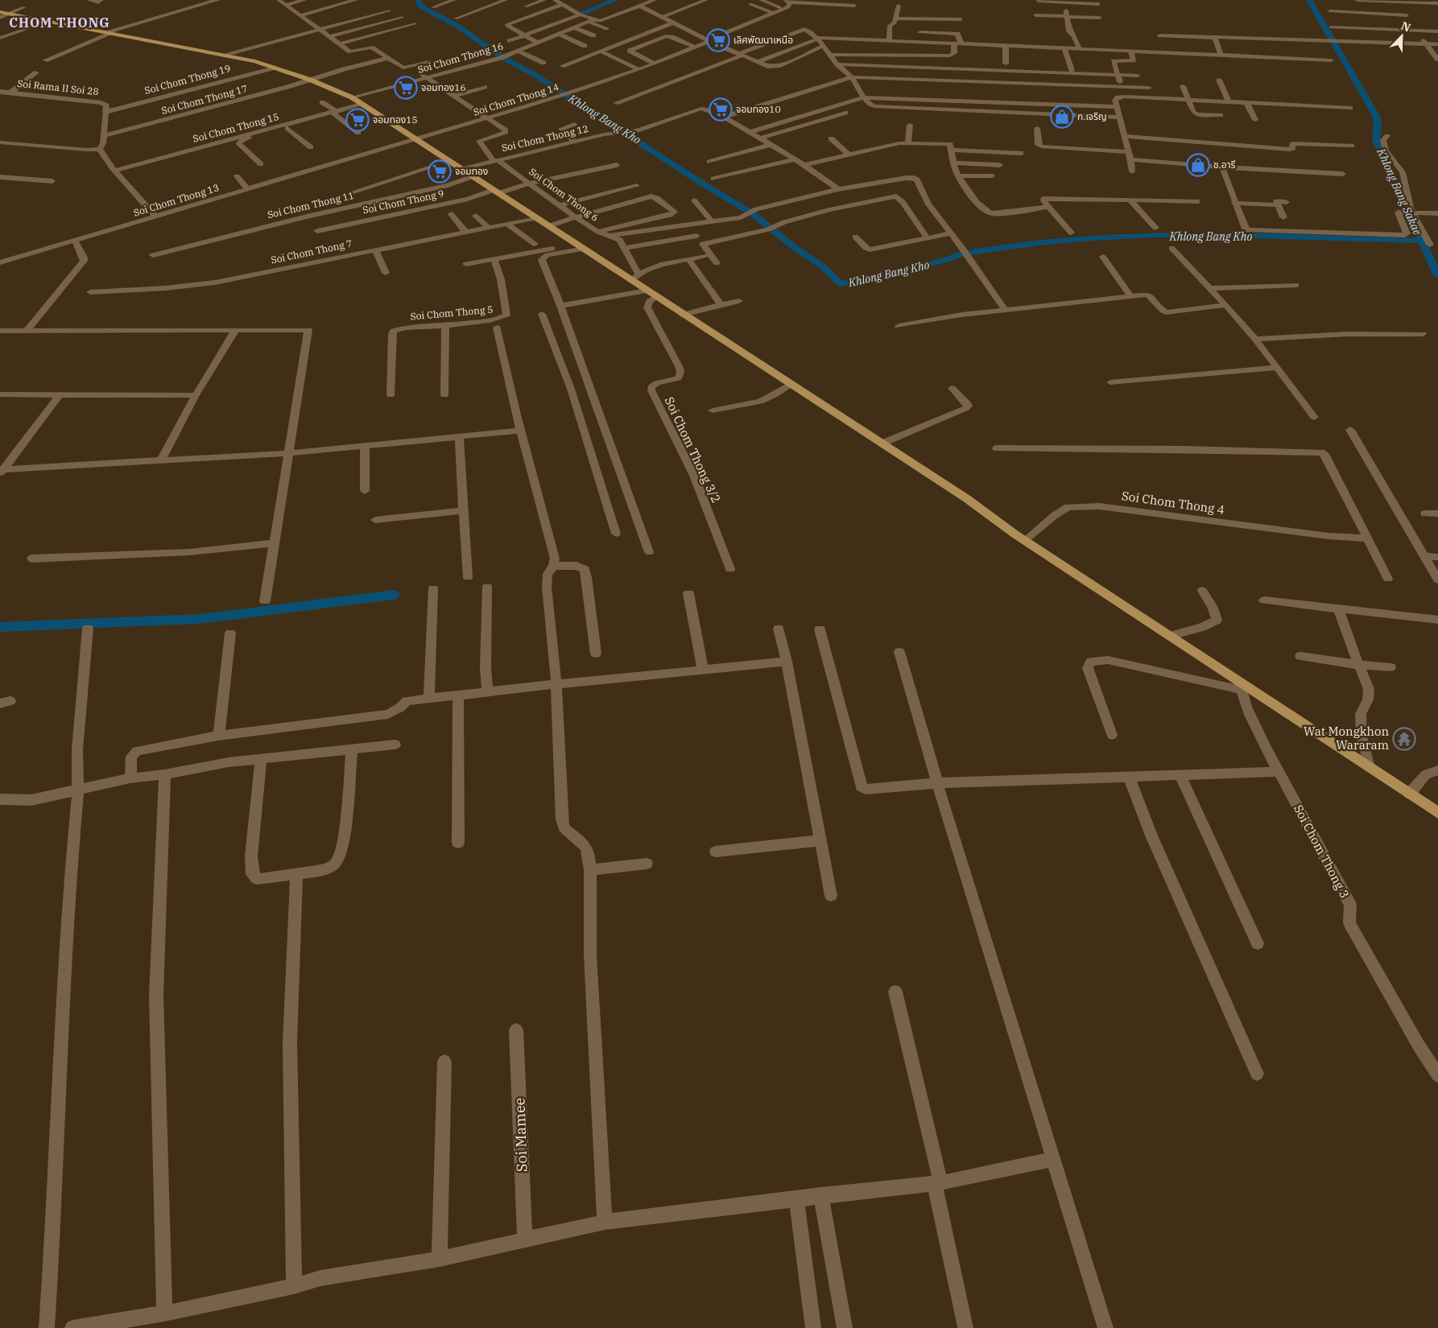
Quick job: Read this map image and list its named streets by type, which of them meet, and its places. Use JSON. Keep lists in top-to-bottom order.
{
  "streets": {
    "street": [
      "Soi Chom Thong 16",
      "Soi Chom Thong 19",
      "Soi Rama II Soi 28",
      "Soi Chom Thong 17",
      "Soi Chom Thong 14",
      "Soi Chom Thong 15",
      "Soi Chom Thong 12",
      "Soi Chom Thong 6",
      "Soi Chom Thong 13",
      "Soi Chom Thong 9",
      "Soi Chom Thong 11",
      "Soi Chom Thong 7",
      "Soi Chom Thong 5",
      "Soi Chom Thong 3/2",
      "Soi Chom Thong 4",
      "Soi Chom Thong 3",
      "Soi Mamee"
    ]
  },
  "crossings": [
    ["Soi Chom Thong 19", "Soi Rama II Soi 28"],
    ["Soi Chom Thong 14", "Soi Chom Thong 13"],
    ["Soi Chom Thong 12", "Soi Chom Thong 6"],
    ["Soi Chom Thong 12", "Soi Chom Thong 11"],
    ["Soi Chom Thong 6", "Soi Chom Thong 9"],
    ["Soi Chom Thong 6", "Soi Chom Thong 11"]
  ],
  "districts": ["CHOM THONG"],
  "water": ["Khlong Bang Kho", "Khlong Bang Sakae"],
  "places": {
    "supermarket": [
      "เลิศพัฒนาเหนือ",
      "จอมทอง16",
      "จอมทอง10",
      "จอมทอง15",
      "จอมทอง"
    ],
    "shop": ["ก.เจริญ", "ช.อารี"],
    "temple": ["Wat Mongkhon Wararam"]
  },
  "north": "top right"
}
